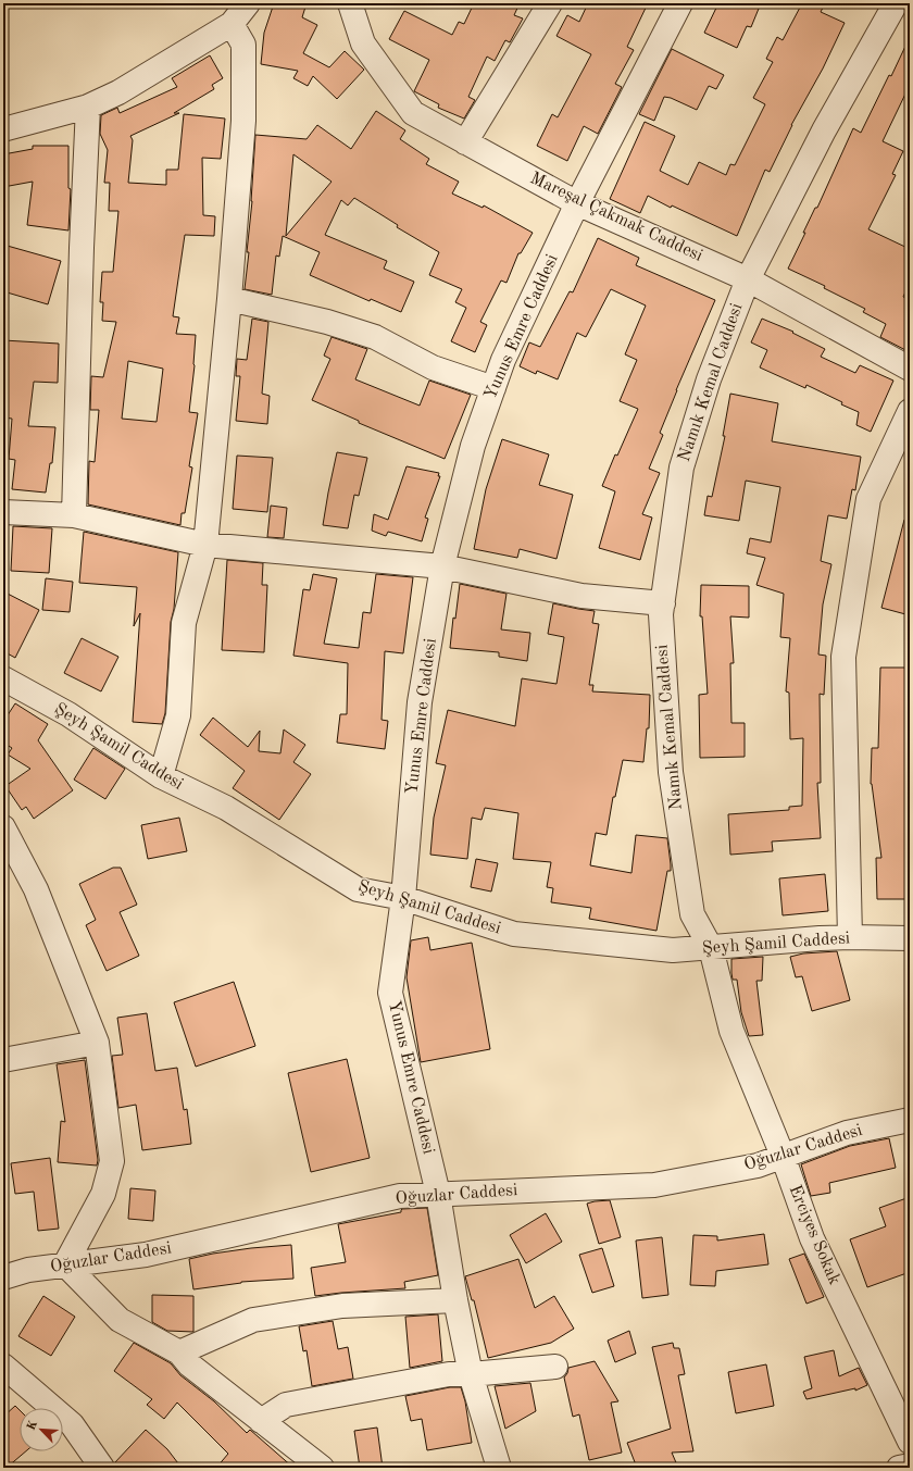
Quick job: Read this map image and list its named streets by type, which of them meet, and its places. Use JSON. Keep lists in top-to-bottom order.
{
  "streets": {
    "street": [
      "Mareşal Çakmak Caddesi",
      "Yunus Emre Caddesi",
      "Namık Kemal Caddesi",
      "Şeyh Şamil Caddesi",
      "Oğuzlar Caddesi",
      "Erciyes Sokak"
    ]
  },
  "crossings": [
    ["Mareşal Çakmak Caddesi", "Yunus Emre Caddesi"],
    ["Mareşal Çakmak Caddesi", "Namık Kemal Caddesi"],
    ["Yunus Emre Caddesi", "Şeyh Şamil Caddesi"],
    ["Yunus Emre Caddesi", "Oğuzlar Caddesi"],
    ["Namık Kemal Caddesi", "Şeyh Şamil Caddesi"],
    ["Namık Kemal Caddesi", "Erciyes Sokak"],
    ["Şeyh Şamil Caddesi", "Erciyes Sokak"],
    ["Oğuzlar Caddesi", "Erciyes Sokak"]
  ],
  "north": "top left"
}
